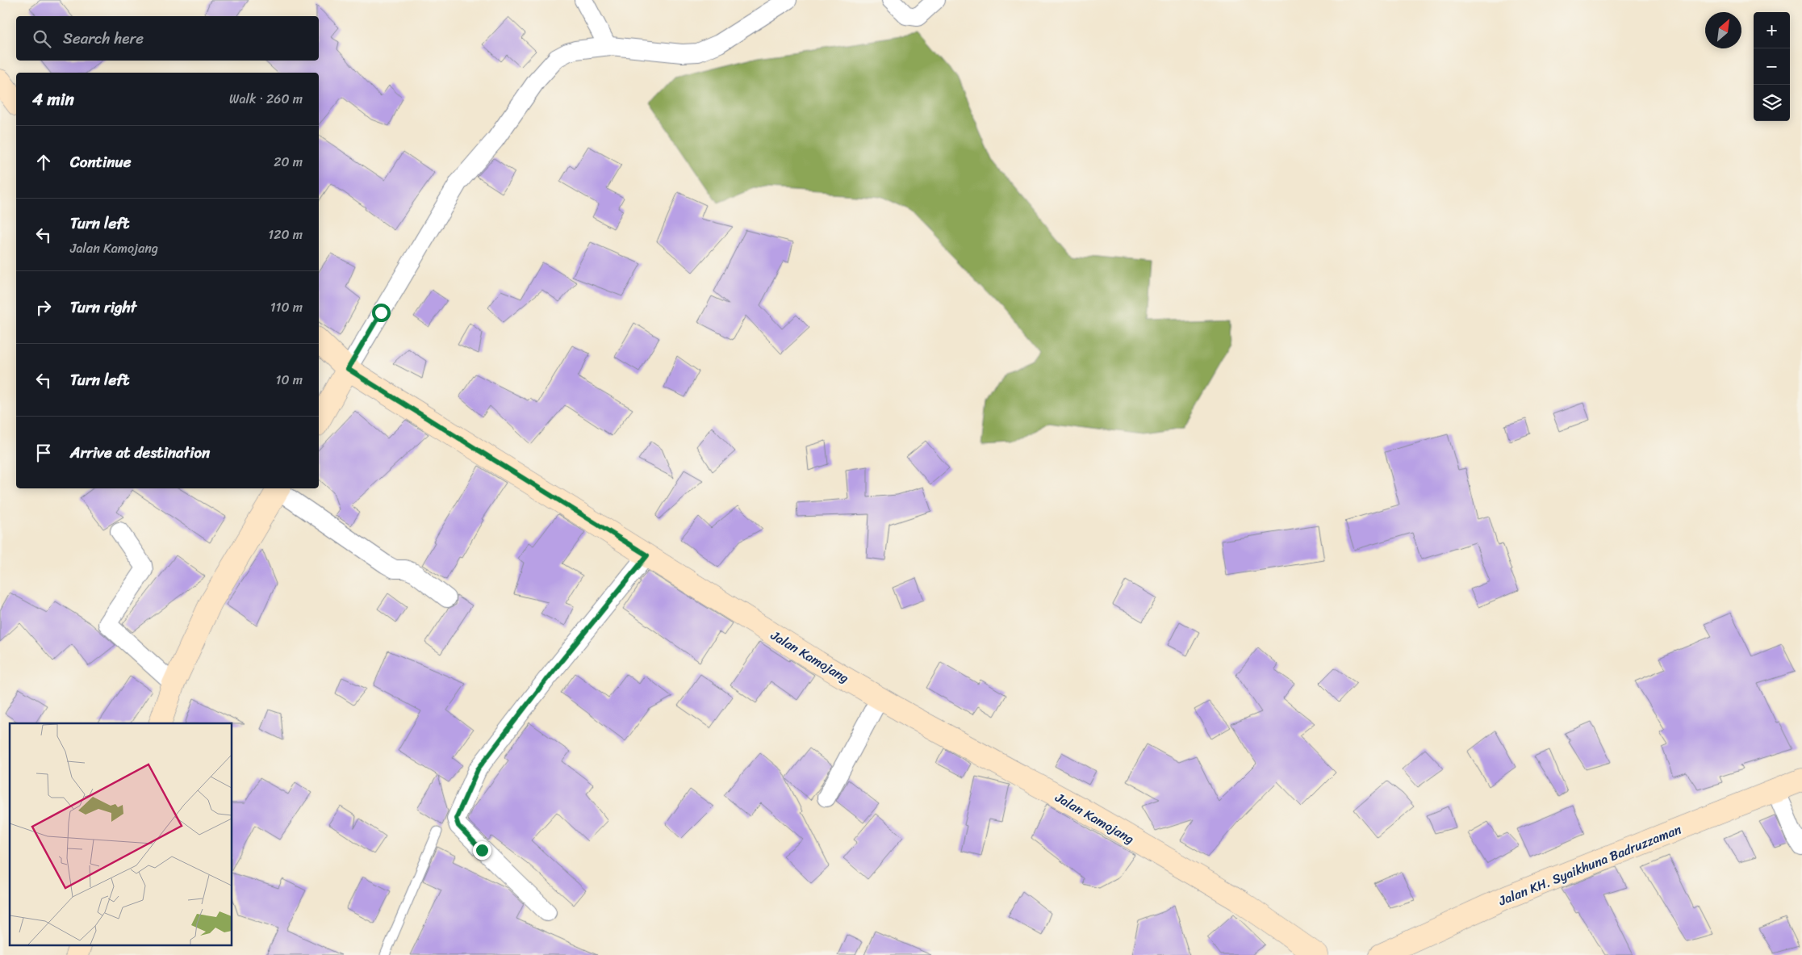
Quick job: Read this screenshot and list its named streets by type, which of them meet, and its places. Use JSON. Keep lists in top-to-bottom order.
{
  "streets": {
    "main road": ["Jalan Kamojang", "Jalan KH. Syaikhuna Badruzzaman"]
  },
  "north": "top right",
  "page": {
    "map_buttons": ["+", "−"],
    "search": "Search here",
    "heading": ["4 min", "Walk · 260 m"],
    "list": [
      ["Continue", "20 m"],
      ["Turn left", "Jalan Kamojang", "120 m"],
      ["Turn right", "110 m"],
      ["Turn left", "10 m"],
      "Arrive at destination"
    ]
  }
}
